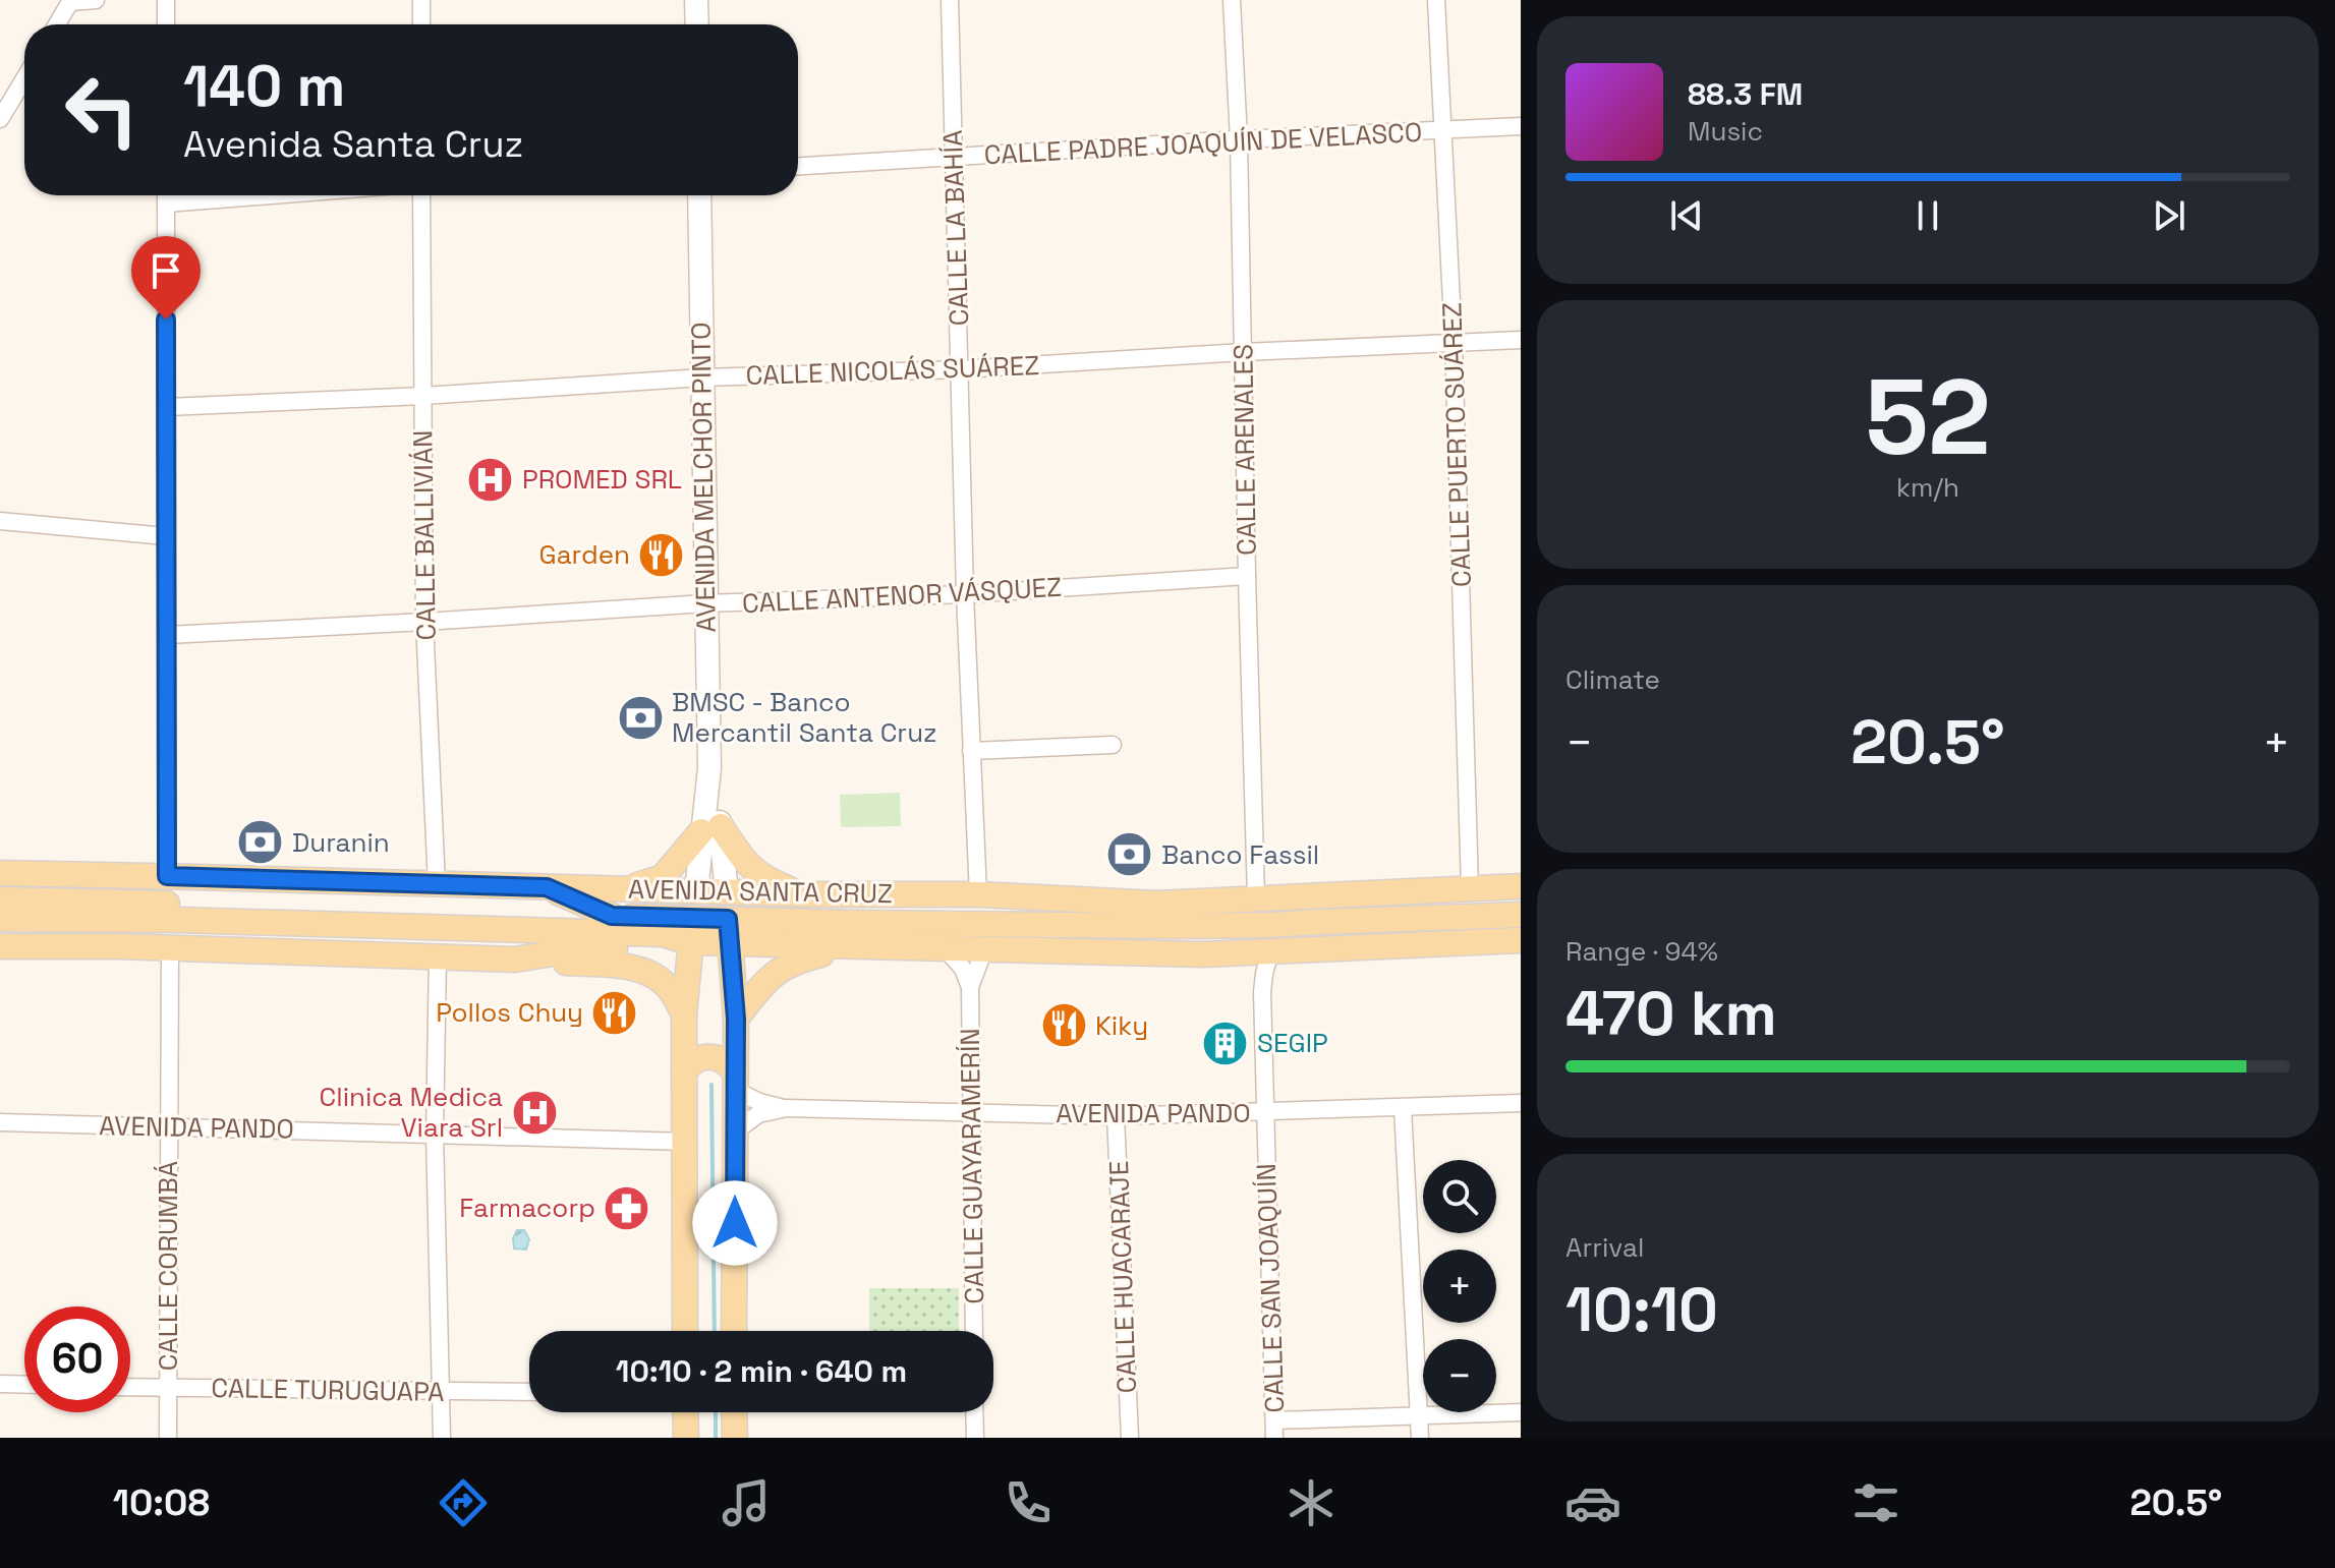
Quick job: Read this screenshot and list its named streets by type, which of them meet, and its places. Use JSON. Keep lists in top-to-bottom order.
{
  "streets": {
    "main road": ["AVENIDA MELCHOR PINTO", "AVENIDA SANTA CRUZ"],
    "street": [
      "CALLE PADRE JOAQUÍN DE VELASCO",
      "CALLE LA BAHÍA",
      "CALLE NICOLÁS SUÁREZ",
      "CALLE PUERTO SUÁREZ",
      "CALLE ARENALES",
      "CALLE BALLIVIÁN",
      "CALLE ANTENOR VÁSQUEZ",
      "AVENIDA PANDO",
      "CALLE GUAYARAMERÍN",
      "CALLE CORUMBÁ",
      "CALLE HUACARAJE",
      "CALLE SAN JOAQUÍN",
      "CALLE TURUGUAPA"
    ]
  },
  "crossings": [
    ["CALLE PADRE JOAQUÍN DE VELASCO", "CALLE LA BAHÍA"],
    ["CALLE PADRE JOAQUÍN DE VELASCO", "CALLE PUERTO SUÁREZ"],
    ["CALLE PADRE JOAQUÍN DE VELASCO", "CALLE ARENALES"],
    ["CALLE LA BAHÍA", "CALLE NICOLÁS SUÁREZ"],
    ["CALLE LA BAHÍA", "CALLE ANTENOR VÁSQUEZ"],
    ["CALLE LA BAHÍA", "AVENIDA SANTA CRUZ"],
    ["CALLE NICOLÁS SUÁREZ", "CALLE PUERTO SUÁREZ"],
    ["CALLE NICOLÁS SUÁREZ", "CALLE ARENALES"],
    ["CALLE NICOLÁS SUÁREZ", "AVENIDA MELCHOR PINTO"],
    ["CALLE NICOLÁS SUÁREZ", "CALLE BALLIVIÁN"],
    ["CALLE PUERTO SUÁREZ", "AVENIDA SANTA CRUZ"],
    ["CALLE ARENALES", "CALLE ANTENOR VÁSQUEZ"],
    ["CALLE ARENALES", "AVENIDA SANTA CRUZ"],
    ["AVENIDA MELCHOR PINTO", "CALLE ANTENOR VÁSQUEZ"],
    ["AVENIDA MELCHOR PINTO", "AVENIDA SANTA CRUZ"],
    ["AVENIDA MELCHOR PINTO", "AVENIDA PANDO"],
    ["CALLE BALLIVIÁN", "CALLE ANTENOR VÁSQUEZ"],
    ["CALLE BALLIVIÁN", "AVENIDA SANTA CRUZ"],
    ["AVENIDA SANTA CRUZ", "CALLE GUAYARAMERÍN"],
    ["AVENIDA SANTA CRUZ", "CALLE CORUMBÁ"],
    ["AVENIDA SANTA CRUZ", "CALLE SAN JOAQUÍN"],
    ["AVENIDA PANDO", "CALLE GUAYARAMERÍN"],
    ["AVENIDA PANDO", "CALLE CORUMBÁ"],
    ["AVENIDA PANDO", "CALLE HUACARAJE"],
    ["AVENIDA PANDO", "CALLE SAN JOAQUÍN"],
    ["CALLE CORUMBÁ", "CALLE TURUGUAPA"]
  ],
  "places": {
    "hospital": ["PROMED SRL", "Clinica Medica Viara Srl"],
    "restaurant": ["Garden", "Pollos Chuy", "Kiky"],
    "bank": ["BMSC - Banco Mercantil Santa Cruz", "Duranin", "Banco Fassil"],
    "building": ["SEGIP"],
    "pharmacy": ["Farmacorp"]
  },
  "page": {
    "turn": ["140 m", "Avenida Santa Cruz"],
    "song": ["88.3 FM", "Music"],
    "tile": [
      ["52", "km/h"],
      "Climate",
      ["Range · 94%", "470 km"],
      ["Arrival", "10:10"]
    ],
    "heat": ["−", "20.5°", "+"],
    "map_buttons": ["+", "−"],
    "limit": "60",
    "trip": "10:10 · 2 min · 640 m",
    "tabs": ["10:08", "20.5°"]
  }
}
